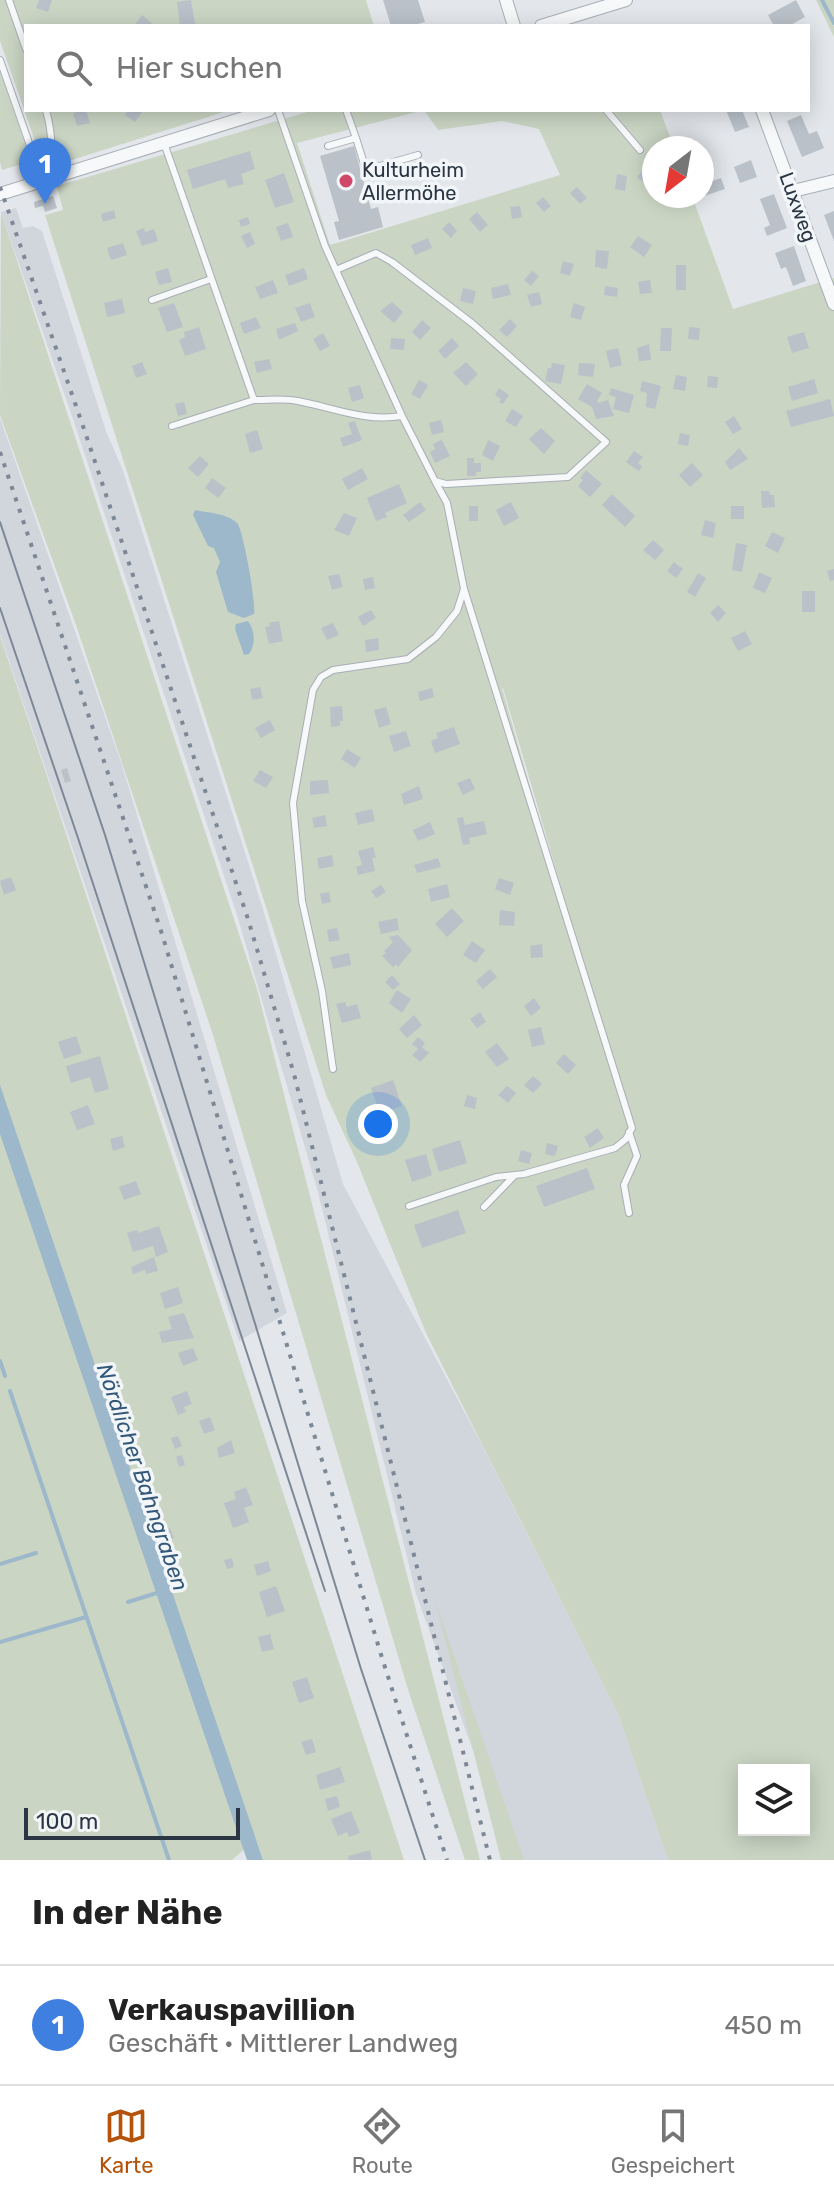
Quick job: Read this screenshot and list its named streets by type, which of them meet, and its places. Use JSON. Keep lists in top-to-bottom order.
{
  "streets": {
    "street": ["Luxweg"]
  },
  "water": ["Nördlicher Bahngraben"],
  "places": ["Kulturheim Allermöhe"],
  "scale_bar": "100 m",
  "north": "bottom left",
  "page": {
    "search": "Hier suchen",
    "pins": "1",
    "scale": "100 m",
    "heading": "In der Nähe",
    "list": [
      {
        "mark": "1",
        "name": "Verkauspavillion",
        "note": "Geschäft · Mittlerer Landweg",
        "value": "450 m"
      }
    ],
    "nav": ["Karte", "Route", "Gespeichert"]
  }
}
